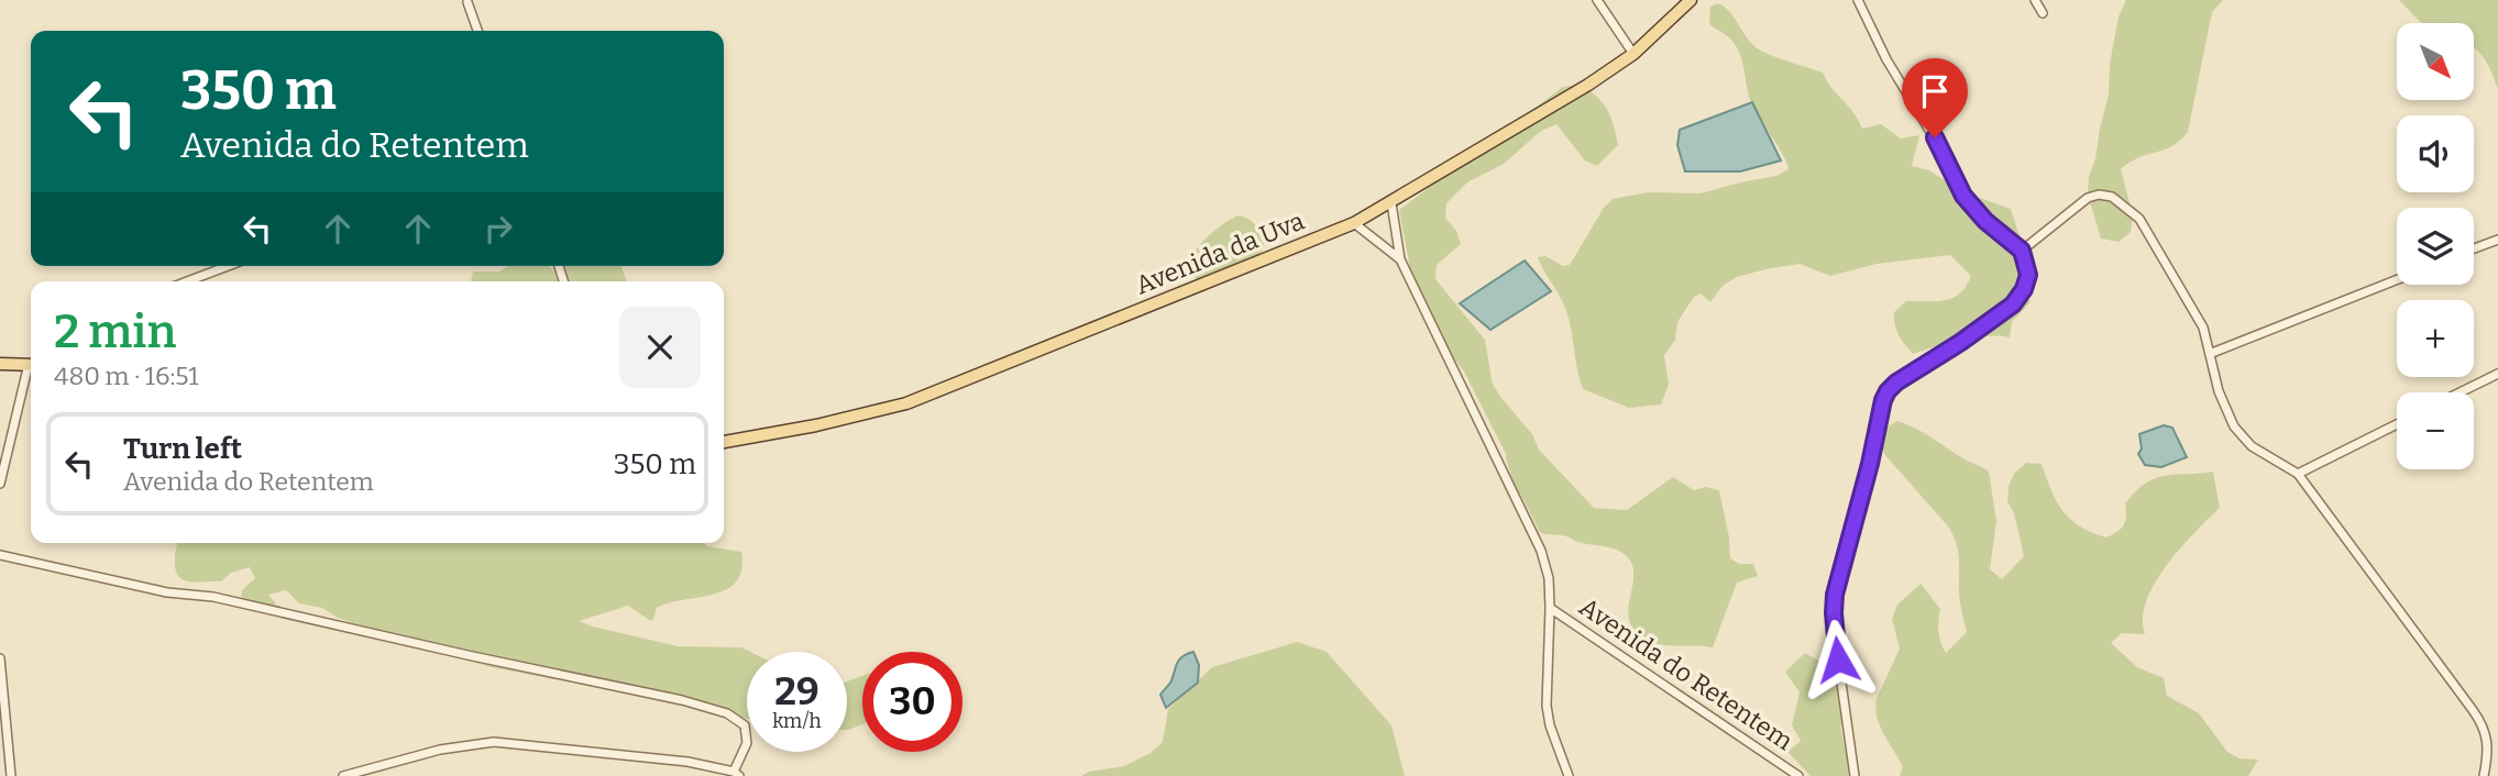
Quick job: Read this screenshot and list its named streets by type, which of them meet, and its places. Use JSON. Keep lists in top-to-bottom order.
{
  "streets": {
    "main road": ["Avenida da Uva"],
    "street": ["Avenida do Retentem"]
  },
  "north": "bottom right",
  "page": {
    "map_buttons": ["+", "−"],
    "turn": ["350 m", "Avenida do Retentem"],
    "heading": ["2 min", "480 m · 16:51"],
    "list": [
      {
        "name": "Turn left",
        "note": "Avenida do Retentem",
        "value": "350 m"
      }
    ],
    "speed": "29 km/h",
    "limit": "30"
  }
}
